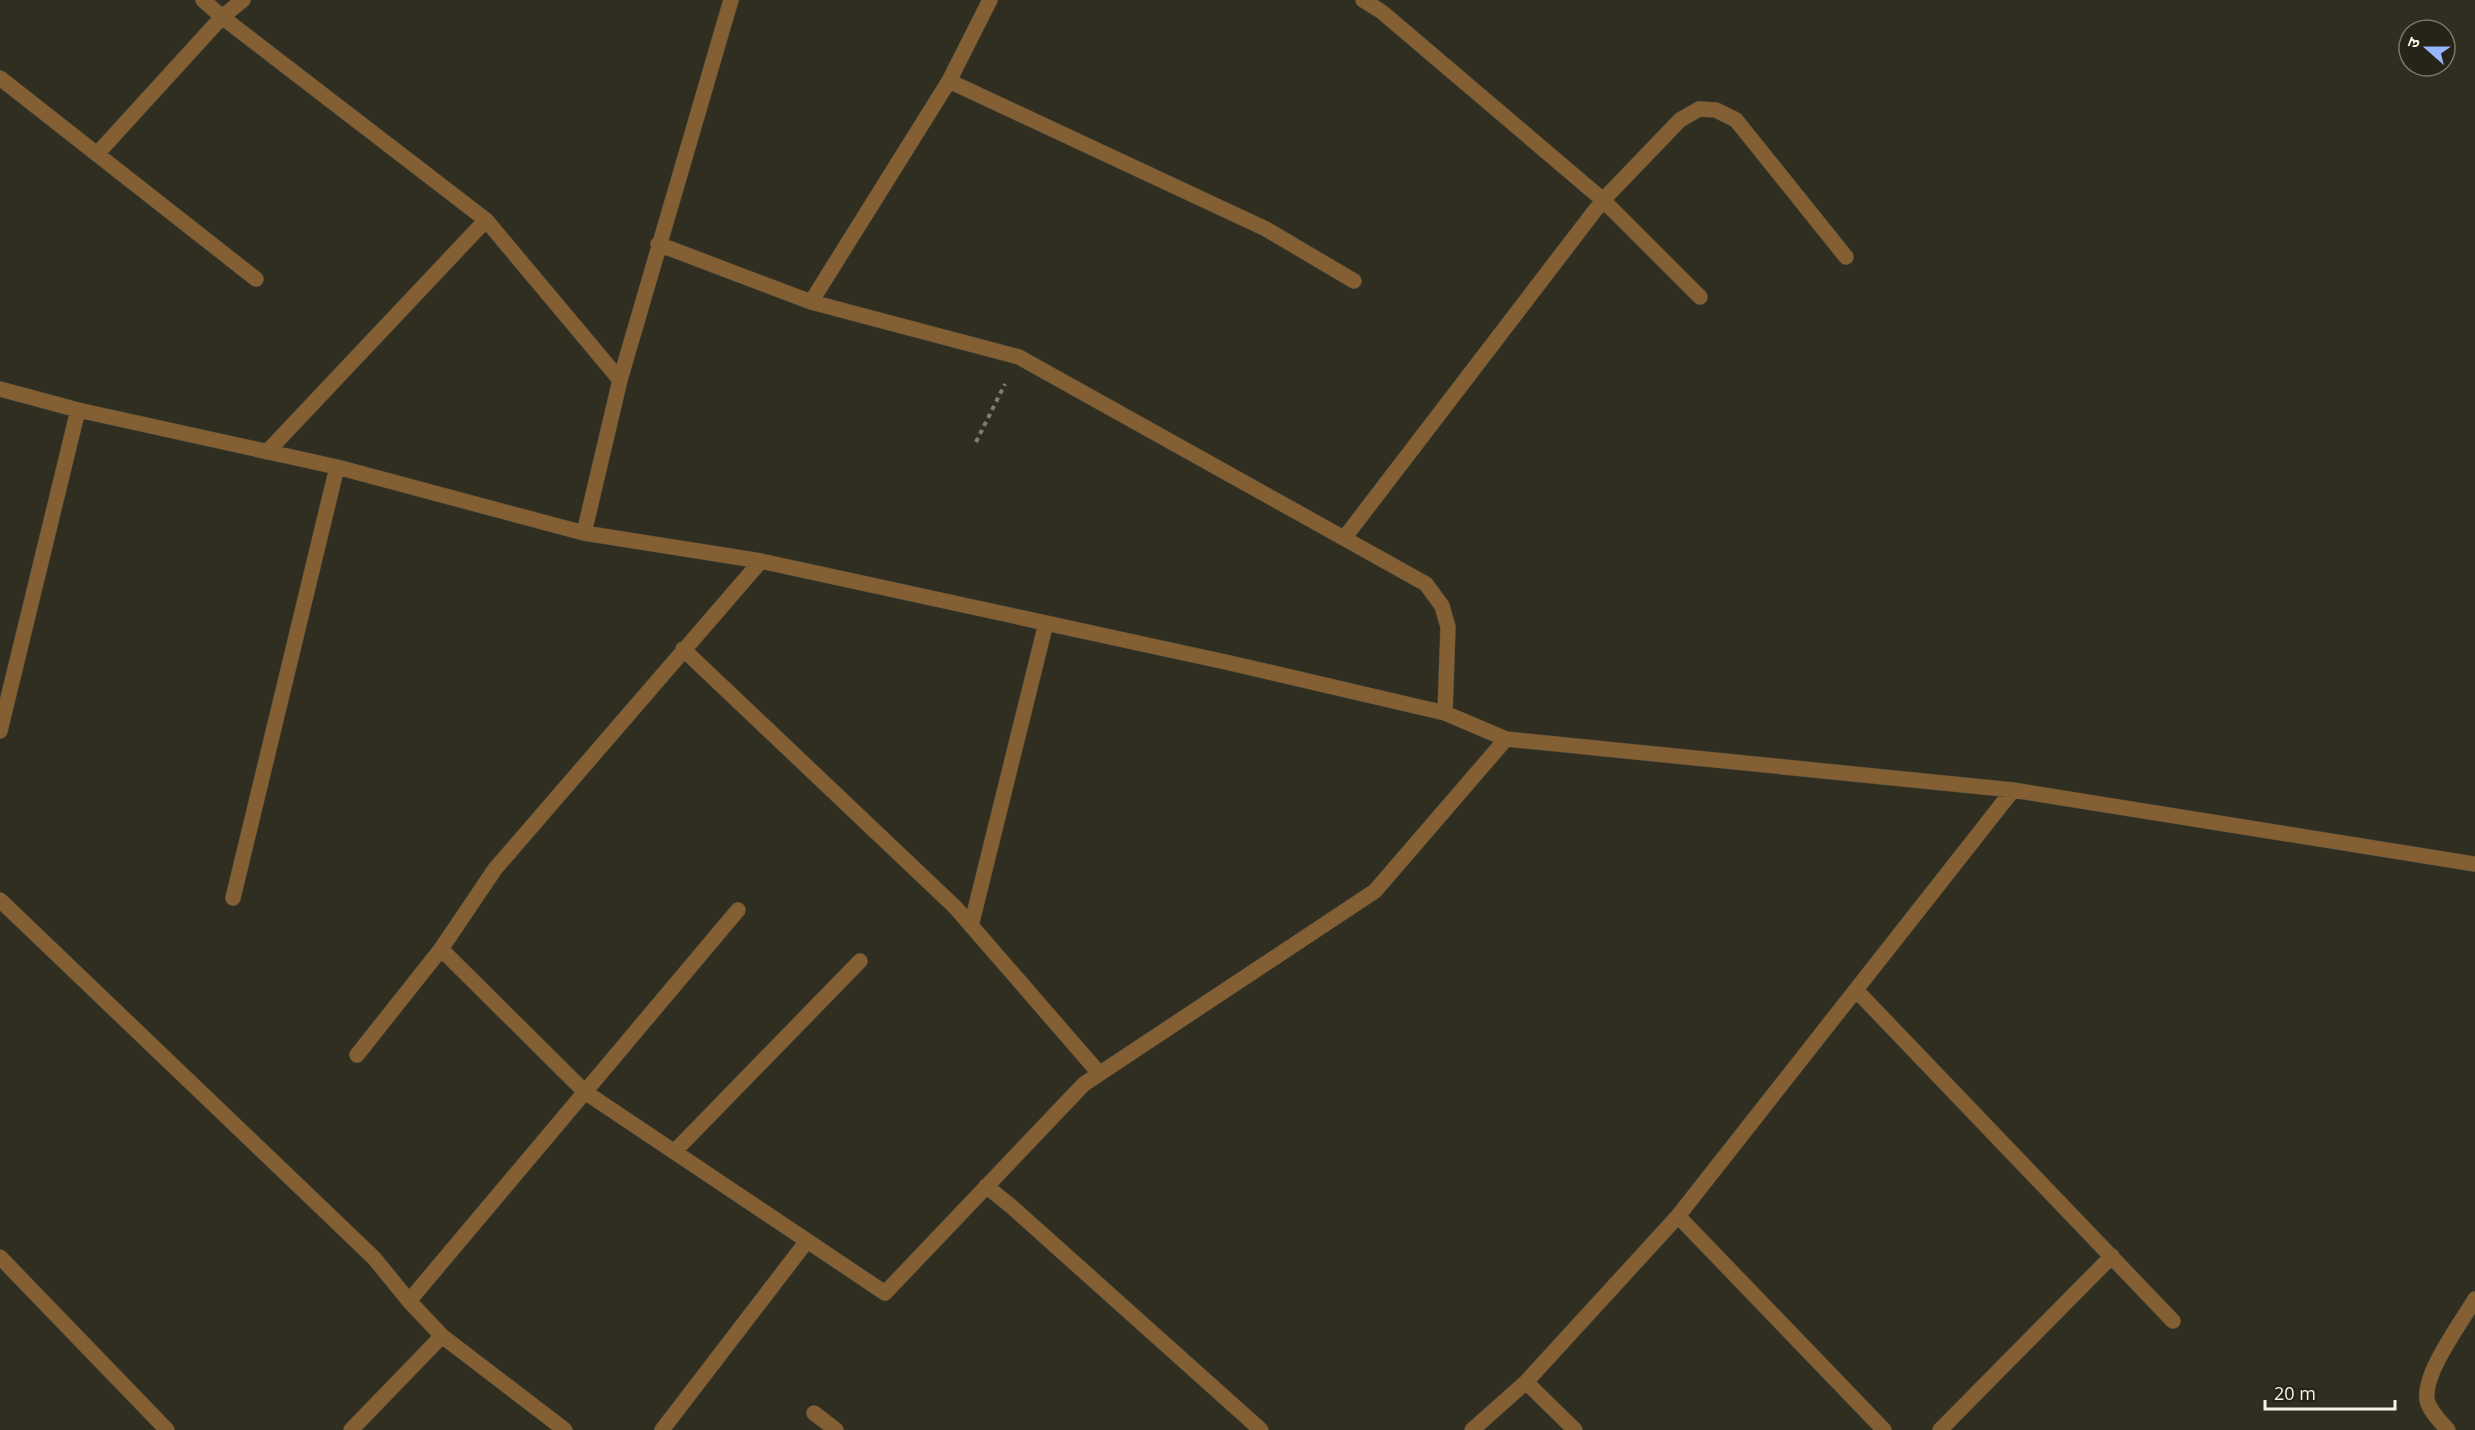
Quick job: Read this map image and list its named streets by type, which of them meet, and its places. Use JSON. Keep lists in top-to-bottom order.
{
  "scale_bar": "20 m",
  "north": "left"
}
